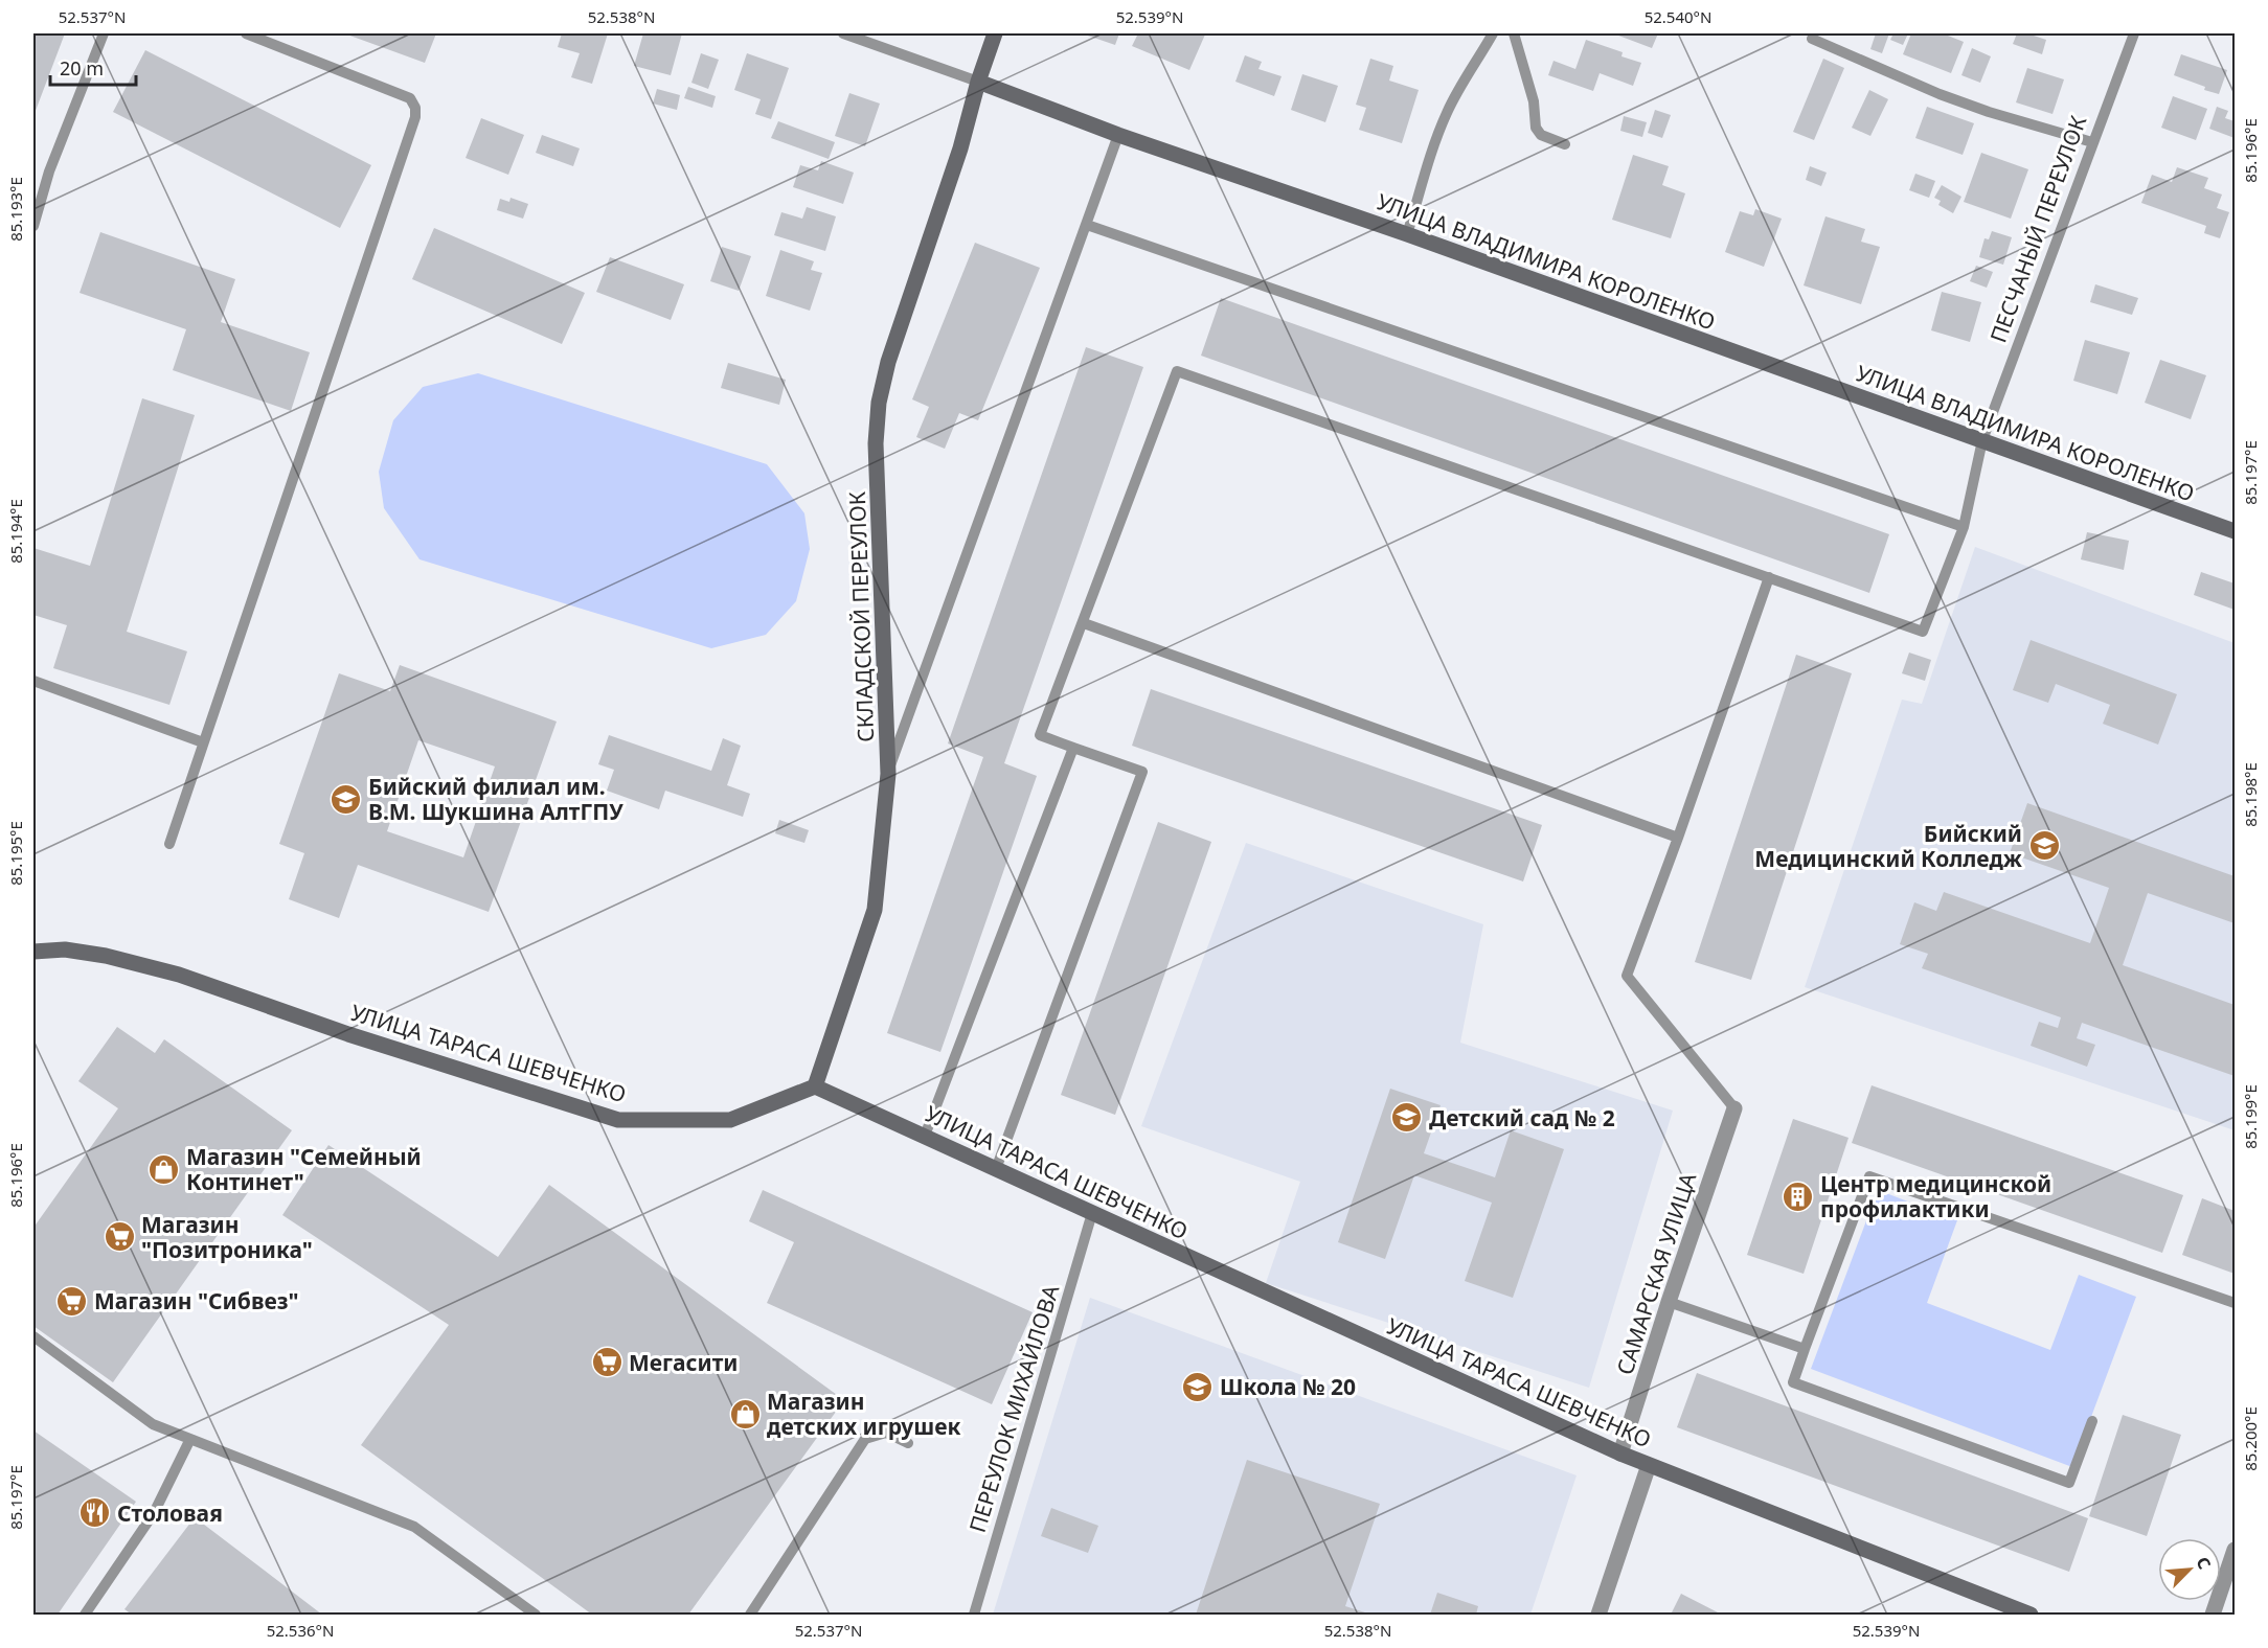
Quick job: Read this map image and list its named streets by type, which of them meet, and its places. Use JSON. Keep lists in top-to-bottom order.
{
  "streets": {
    "street": [
      "УЛИЦА ВЛАДИМИРА КОРОЛЕНКО",
      "СКЛАДСКОЙ ПЕРЕУЛОК",
      "УЛИЦА ТАРАСА ШЕВЧЕНКО",
      "САМАРСКАЯ УЛИЦА"
    ],
    "lane": ["ПЕСЧАНЫЙ ПЕРЕУЛОК", "ПЕРЕУЛОК МИХАЙЛОВА"]
  },
  "crossings": [
    ["ПЕСЧАНЫЙ ПЕРЕУЛОК", "УЛИЦА ВЛАДИМИРА КОРОЛЕНКО"],
    ["УЛИЦА ВЛАДИМИРА КОРОЛЕНКО", "СКЛАДСКОЙ ПЕРЕУЛОК"],
    ["СКЛАДСКОЙ ПЕРЕУЛОК", "УЛИЦА ТАРАСА ШЕВЧЕНКО"],
    ["УЛИЦА ТАРАСА ШЕВЧЕНКО", "САМАРСКАЯ УЛИЦА"],
    ["УЛИЦА ТАРАСА ШЕВЧЕНКО", "ПЕРЕУЛОК МИХАЙЛОВА"]
  ],
  "places": {
    "school or university": [
      "Бийский филиал им. В.М. Шукшина АлтГПУ",
      "Бийский Медицинский Колледж",
      "Детский сад № 2",
      "Школа № 20"
    ],
    "shop": ["Магазин \"Семейный Континет\"", "Магазин детских игрушек"],
    "building": ["Центр медицинской профилактики"],
    "supermarket": ["Магазин \"Позитроника\"", "Магазин \"Сибвез\"", "Мегасити"],
    "restaurant": ["Столовая"]
  },
  "scale_bar": "20 m",
  "north": "top right",
  "coordinates": [
    "52.537°N",
    "52.538°N",
    "52.539°N",
    "52.540°N",
    "85.196°E",
    "85.193°E",
    "85.197°E",
    "85.194°E",
    "85.198°E",
    "85.195°E",
    "85.199°E",
    "85.200°E",
    "52.536°N"
  ]
}
